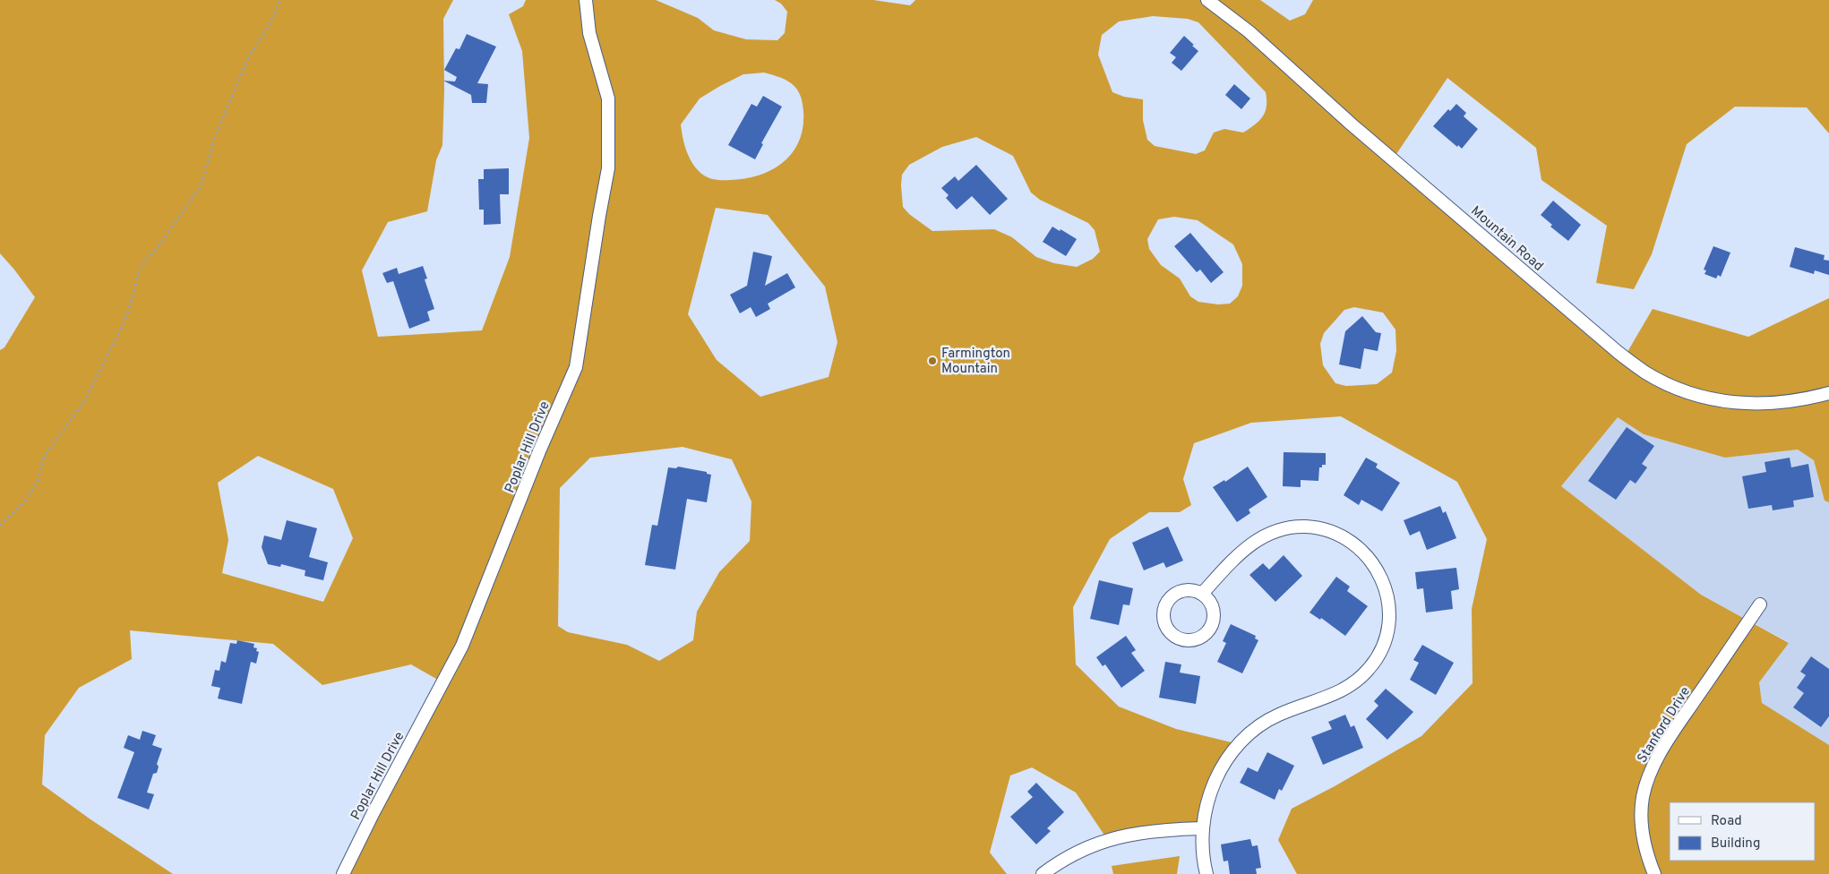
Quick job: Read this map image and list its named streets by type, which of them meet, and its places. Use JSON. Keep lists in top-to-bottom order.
{
  "streets": {
    "street": ["Mountain Road", "Poplar Hill Drive", "Stanford Drive"]
  },
  "places": ["Farmington Mountain"],
  "legend": ["Road", "Building"]
}
